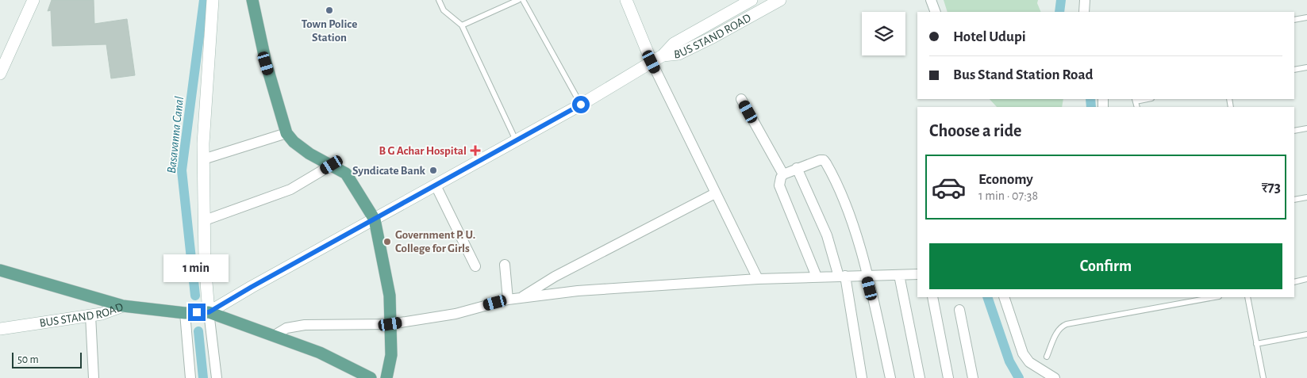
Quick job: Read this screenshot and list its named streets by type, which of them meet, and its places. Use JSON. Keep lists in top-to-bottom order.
{
  "streets": {
    "main road": ["BUS STAND ROAD"]
  },
  "water": ["Basavanna Canal"],
  "places": {
    "other": ["Town Police Station", "Syndicate Bank", "Government P. U. College for Girls"],
    "health": ["B G Achar Hospital"]
  },
  "scale_bar": "50 m",
  "page": {
    "banner": ["Hotel Udupi", "Bus Stand Station Road"],
    "heading": "Choose a ride",
    "list": [
      {
        "name": "Economy",
        "note": "1 min · 07:38",
        "value": "₹73"
      }
    ],
    "buttons": "Confirm",
    "bubble": "1 min",
    "scale": "50 m"
  }
}
